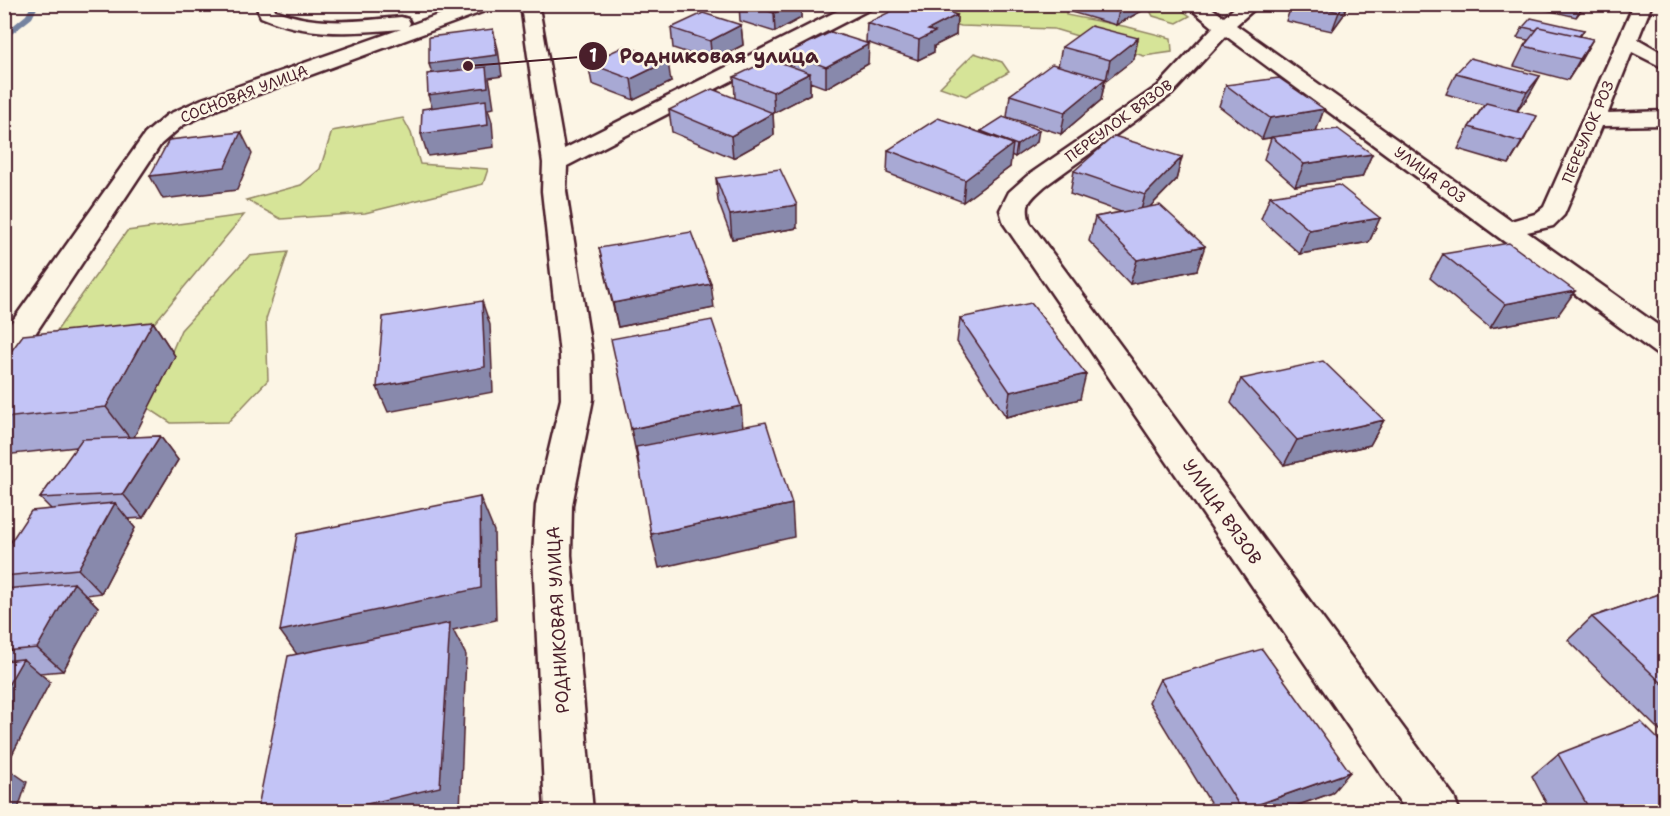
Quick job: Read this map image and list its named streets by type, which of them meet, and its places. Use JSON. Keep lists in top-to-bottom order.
{
  "streets": {
    "street": [
      "СОСНОВАЯ УЛИЦА",
      "ПЕРЕУЛОК ВЯЗОВ",
      "ПЕРЕУЛОК РОЗ",
      "УЛИЦА РОЗ",
      "УЛИЦА ВЯЗОВ",
      "РОДНИКОВАЯ УЛИЦА"
    ]
  },
  "crossings": [
    ["ПЕРЕУЛОК ВЯЗОВ", "УЛИЦА РОЗ"],
    ["ПЕРЕУЛОК ВЯЗОВ", "УЛИЦА ВЯЗОВ"],
    ["ПЕРЕУЛОК РОЗ", "УЛИЦА РОЗ"]
  ],
  "places": ["Родниковая улица"]
}
